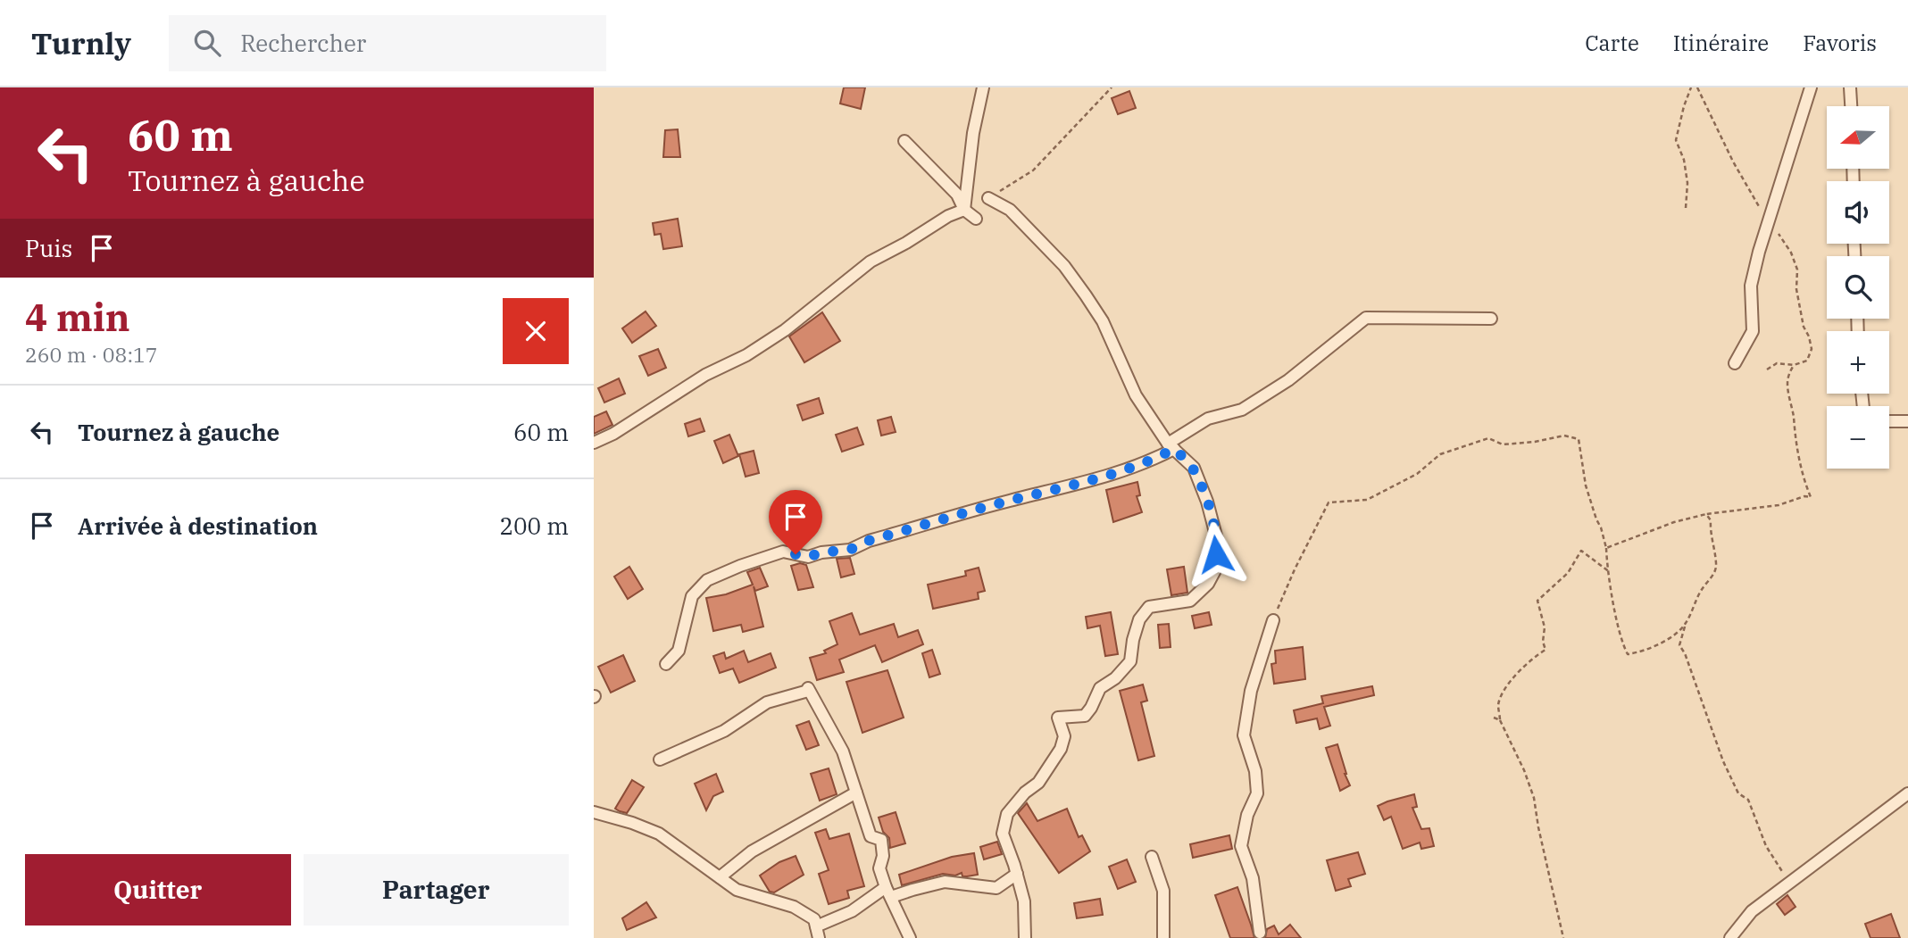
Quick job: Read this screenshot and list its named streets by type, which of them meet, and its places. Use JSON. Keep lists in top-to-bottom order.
{
  "north": "left",
  "page": {
    "header": "Turnly",
    "search": "Rechercher",
    "nav": ["Carte", "Itinéraire", "Favoris"],
    "turn": ["60 m", "Tournez à gauche"],
    "map_buttons": ["+", "−"],
    "then": "Puis",
    "heading": ["4 min", "260 m · 08:17"],
    "list": [
      {
        "name": "Tournez à gauche",
        "value": "60 m"
      },
      {
        "name": "Arrivée à destination",
        "value": "200 m"
      }
    ],
    "buttons": ["Quitter", "Partager"]
  }
}
